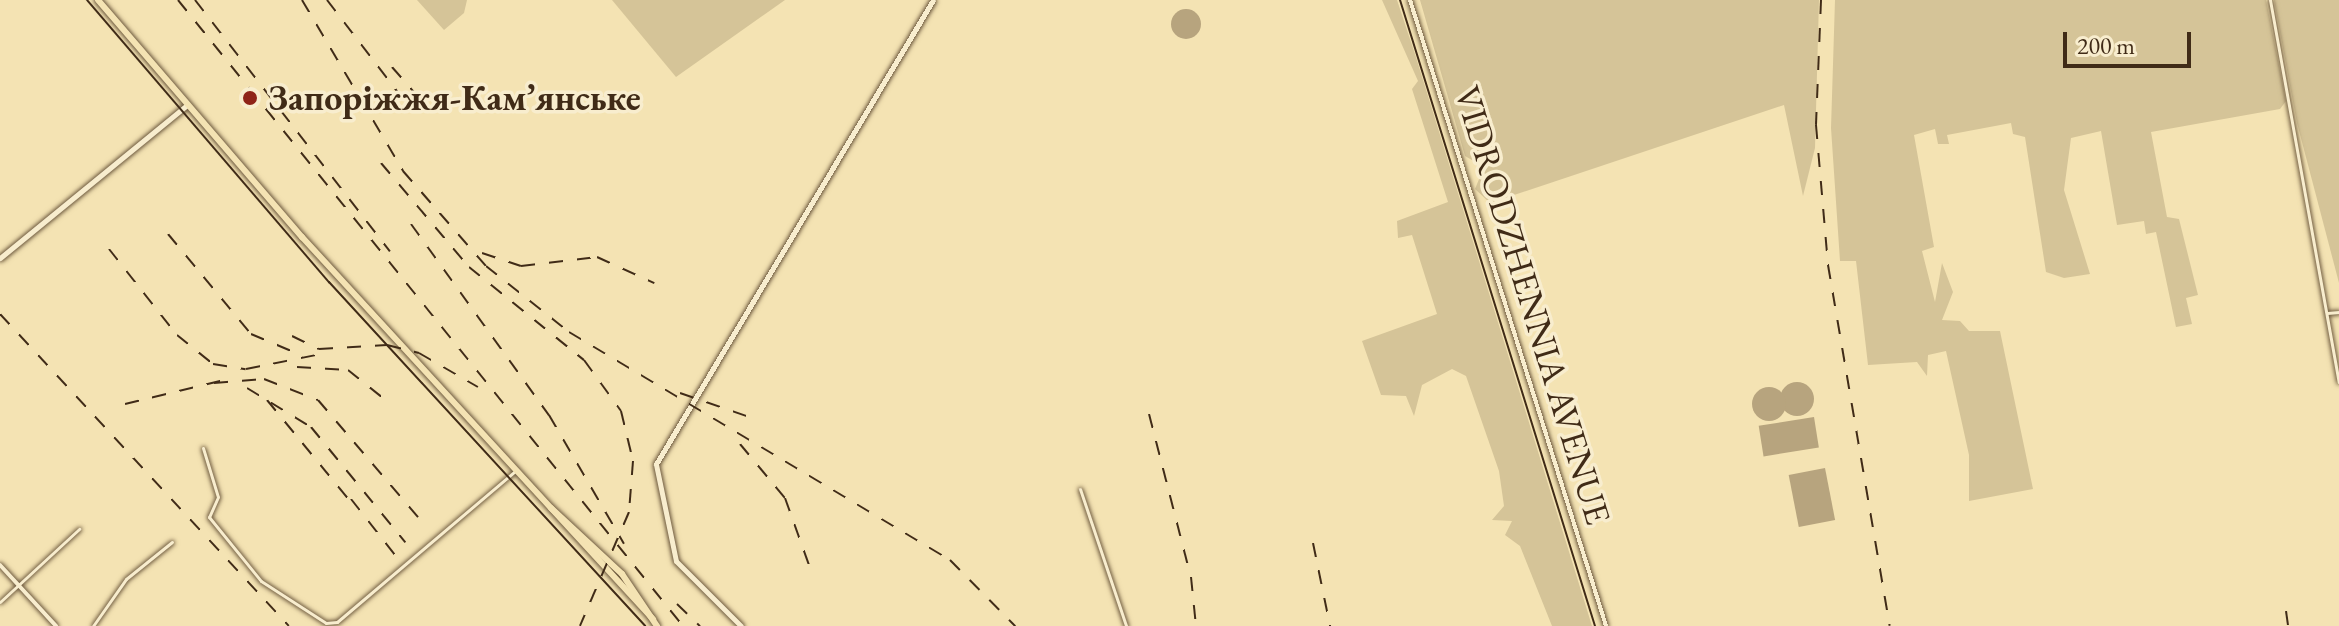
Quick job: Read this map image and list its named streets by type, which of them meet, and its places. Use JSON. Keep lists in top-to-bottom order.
{
  "streets": {
    "street": ["VIDRODZHENNIA AVENUE"]
  },
  "places": ["Запоріжжя-Кам’янське"],
  "scale_bar": "200 m"
}
